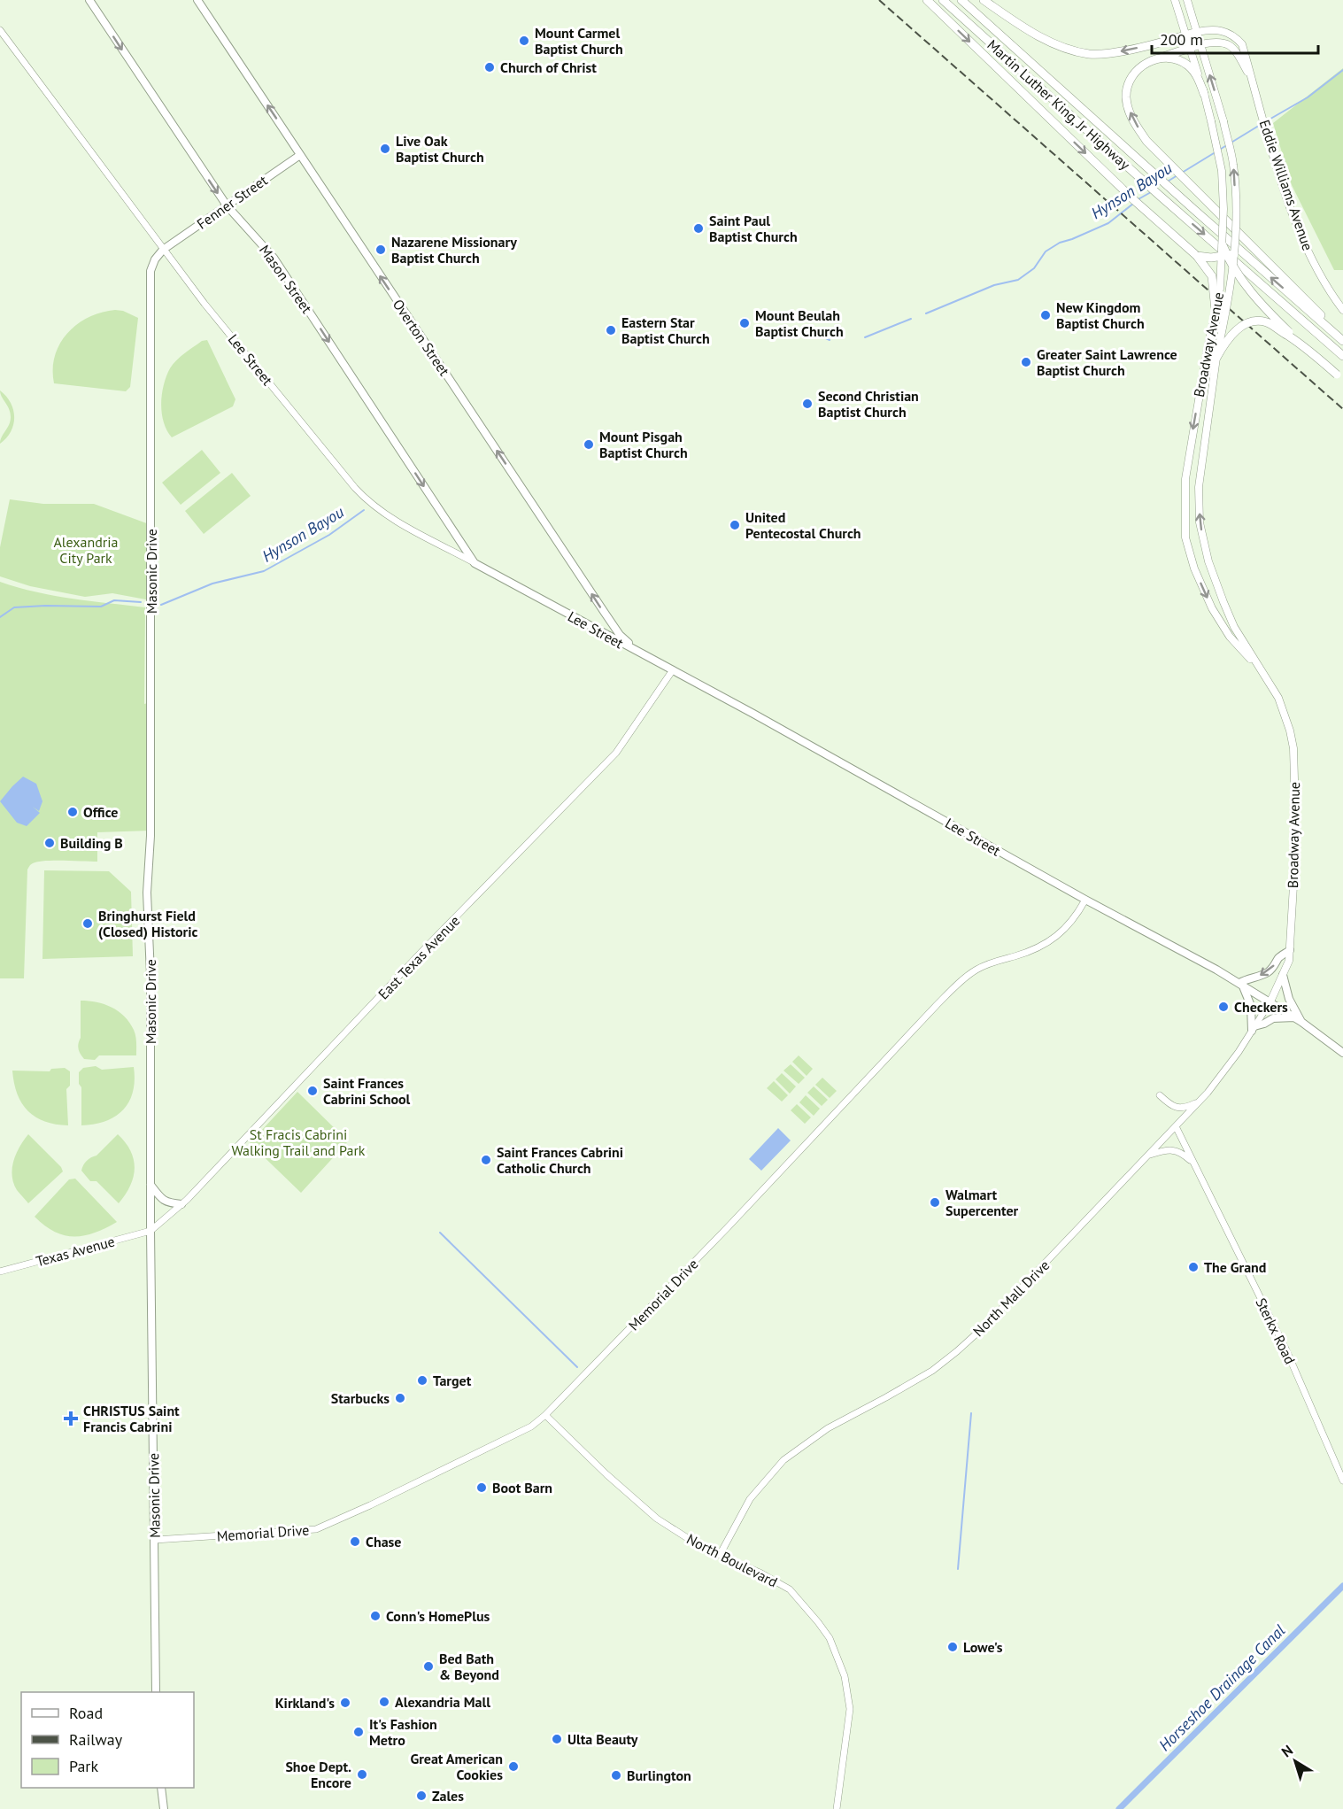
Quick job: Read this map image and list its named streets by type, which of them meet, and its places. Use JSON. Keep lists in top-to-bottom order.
{
  "streets": {
    "highway": ["Martin Luther King, Jr Highway"],
    "main road": [
      "Eddie Williams Avenue",
      "Fenner Street",
      "Mason Street",
      "Overton Street",
      "Broadway Avenue",
      "Lee Street",
      "Masonic Drive"
    ],
    "street": [
      "East Texas Avenue",
      "Texas Avenue",
      "Memorial Drive",
      "North Mall Drive",
      "Sterkx Road",
      "North Boulevard"
    ]
  },
  "crossings": [
    ["Eddie Williams Avenue", "Broadway Avenue"],
    ["Fenner Street", "Mason Street"],
    ["Fenner Street", "Overton Street"],
    ["Fenner Street", "Lee Street"],
    ["Fenner Street", "Masonic Drive"],
    ["Mason Street", "Lee Street"],
    ["Overton Street", "Lee Street"],
    ["Broadway Avenue", "Lee Street"],
    ["Broadway Avenue", "North Mall Drive"],
    ["Lee Street", "Masonic Drive"],
    ["Lee Street", "East Texas Avenue"],
    ["Lee Street", "Memorial Drive"],
    ["Lee Street", "North Mall Drive"],
    ["Masonic Drive", "East Texas Avenue"],
    ["Masonic Drive", "Texas Avenue"],
    ["Masonic Drive", "Memorial Drive"],
    ["East Texas Avenue", "Texas Avenue"],
    ["Memorial Drive", "North Boulevard"],
    ["North Mall Drive", "Sterkx Road"],
    ["North Mall Drive", "North Boulevard"]
  ],
  "one_way": ["Mason Street", "Overton Street"],
  "water": ["Hynson Bayou", "Horseshoe Drainage Canal"],
  "parks": ["Alexandria City Park", "St Fracis Cabrini Walking Trail and Park"],
  "places": {
    "other": [
      "Mount Carmel Baptist Church",
      "Church of Christ",
      "Live Oak Baptist Church",
      "Saint Paul Baptist Church",
      "Nazarene Missionary Baptist Church",
      "New Kingdom Baptist Church",
      "Mount Beulah Baptist Church",
      "Eastern Star Baptist Church",
      "Greater Saint Lawrence Baptist Church",
      "Second Christian Baptist Church",
      "Mount Pisgah Baptist Church",
      "United Pentecostal Church",
      "Office",
      "Building B",
      "Bringhurst Field (Closed) Historic",
      "Checkers",
      "Saint Frances Cabrini School",
      "Saint Frances Cabrini Catholic Church",
      "Walmart Supercenter",
      "The Grand",
      "Target",
      "Starbucks",
      "Boot Barn",
      "Chase",
      "Conn's HomePlus",
      "Lowe's",
      "Bed Bath & Beyond",
      "Alexandria Mall",
      "Kirkland's",
      "It's Fashion Metro",
      "Ulta Beauty",
      "Great American Cookies",
      "Shoe Dept. Encore",
      "Burlington",
      "Zales"
    ],
    "health": ["CHRISTUS Saint Francis Cabrini"]
  },
  "legend": ["Road", "Railway", "Park"],
  "scale_bar": "200 m",
  "north": "top left"
}
